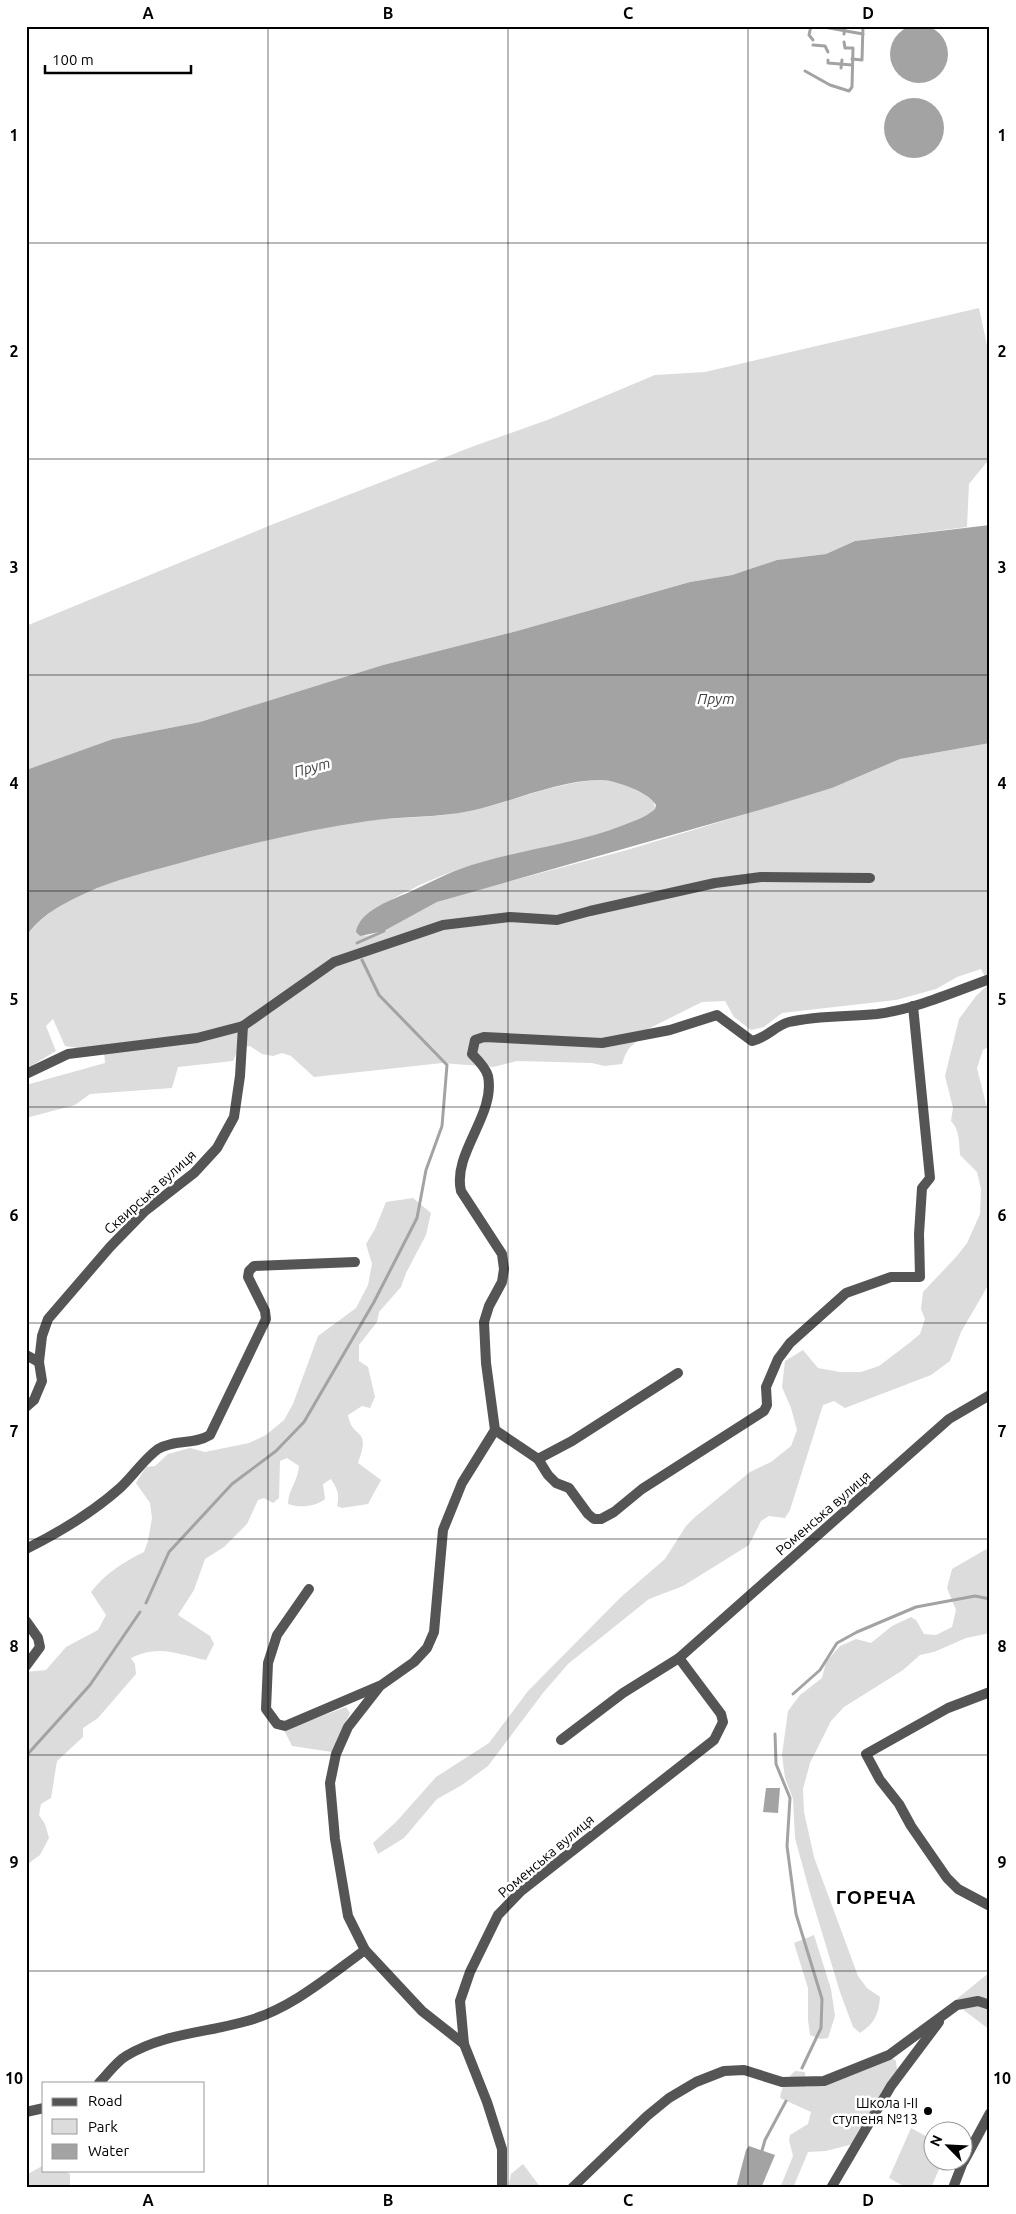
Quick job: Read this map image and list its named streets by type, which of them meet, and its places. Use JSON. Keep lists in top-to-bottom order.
{
  "streets": {
    "street": ["Сквирська вулиця", "Роменська вулиця"]
  },
  "districts": ["ГОРЕЧА"],
  "water": ["Прут"],
  "places": ["Школа I-II ступеня №13"],
  "legend": ["Road", "Park", "Water"],
  "scale_bar": "100 m",
  "north": "top left",
  "grid": {
    "columns": [
      "A",
      "B",
      "C",
      "D"
    ],
    "rows": [
      "1",
      "2",
      "3",
      "4",
      "5",
      "6",
      "7",
      "8",
      "9",
      "10"
    ]
  }
}
